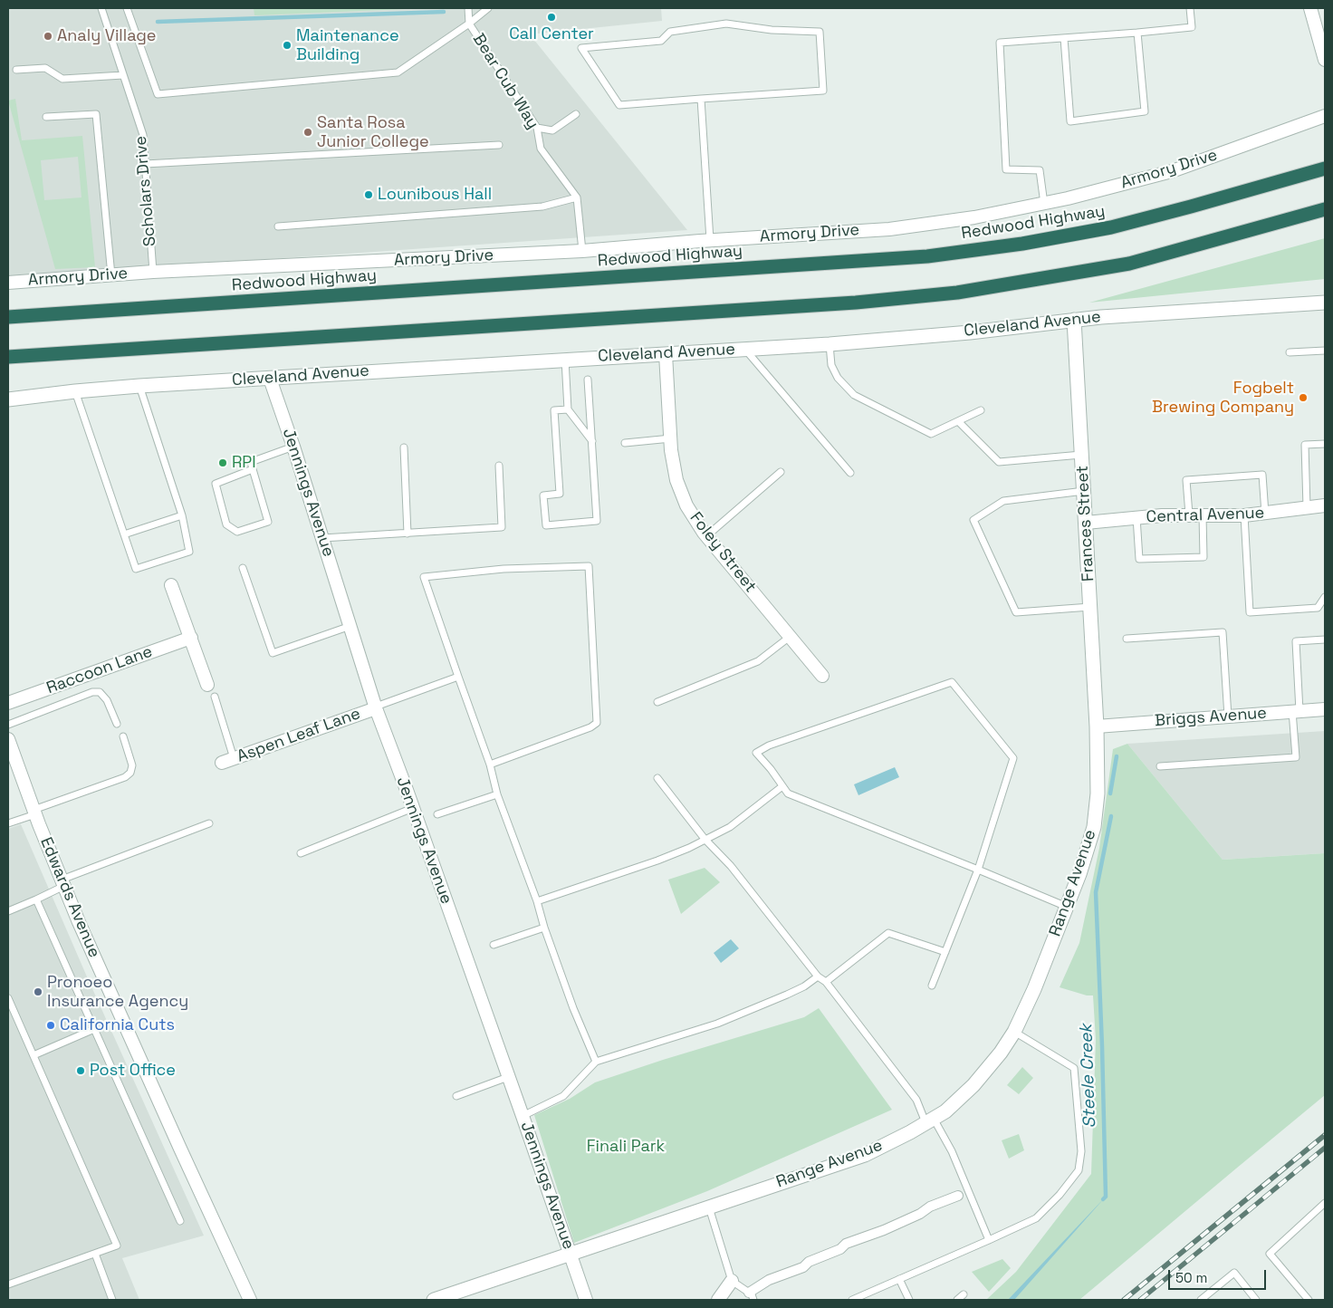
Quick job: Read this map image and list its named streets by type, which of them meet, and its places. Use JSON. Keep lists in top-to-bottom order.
{
  "streets": {
    "highway": ["Redwood Highway"],
    "street": [
      "Armory Drive",
      "Cleveland Avenue",
      "Jennings Avenue",
      "Central Avenue",
      "Frances Street",
      "Foley Street",
      "Raccoon Lane",
      "Briggs Avenue",
      "Aspen Leaf Lane",
      "Range Avenue",
      "Edwards Avenue"
    ],
    "lane": ["Bear Cub Way", "Scholars Drive"]
  },
  "crossings": [
    ["Armory Drive", "Scholars Drive"],
    ["Cleveland Avenue", "Jennings Avenue"],
    ["Cleveland Avenue", "Frances Street"],
    ["Cleveland Avenue", "Foley Street"],
    ["Jennings Avenue", "Aspen Leaf Lane"],
    ["Jennings Avenue", "Range Avenue"],
    ["Central Avenue", "Frances Street"],
    ["Frances Street", "Briggs Avenue"],
    ["Frances Street", "Range Avenue"],
    ["Briggs Avenue", "Range Avenue"]
  ],
  "water": ["Steele Creek"],
  "parks": ["Finali Park"],
  "places": [
    "Call Center",
    "Analy Village",
    "Maintenance Building",
    "Santa Rosa Junior College",
    "Lounibous Hall",
    "Fogbelt Brewing Company",
    "RPI",
    "Pronoeo Insurance Agency",
    "California Cuts",
    "Post Office"
  ],
  "scale_bar": "50 m"
}
